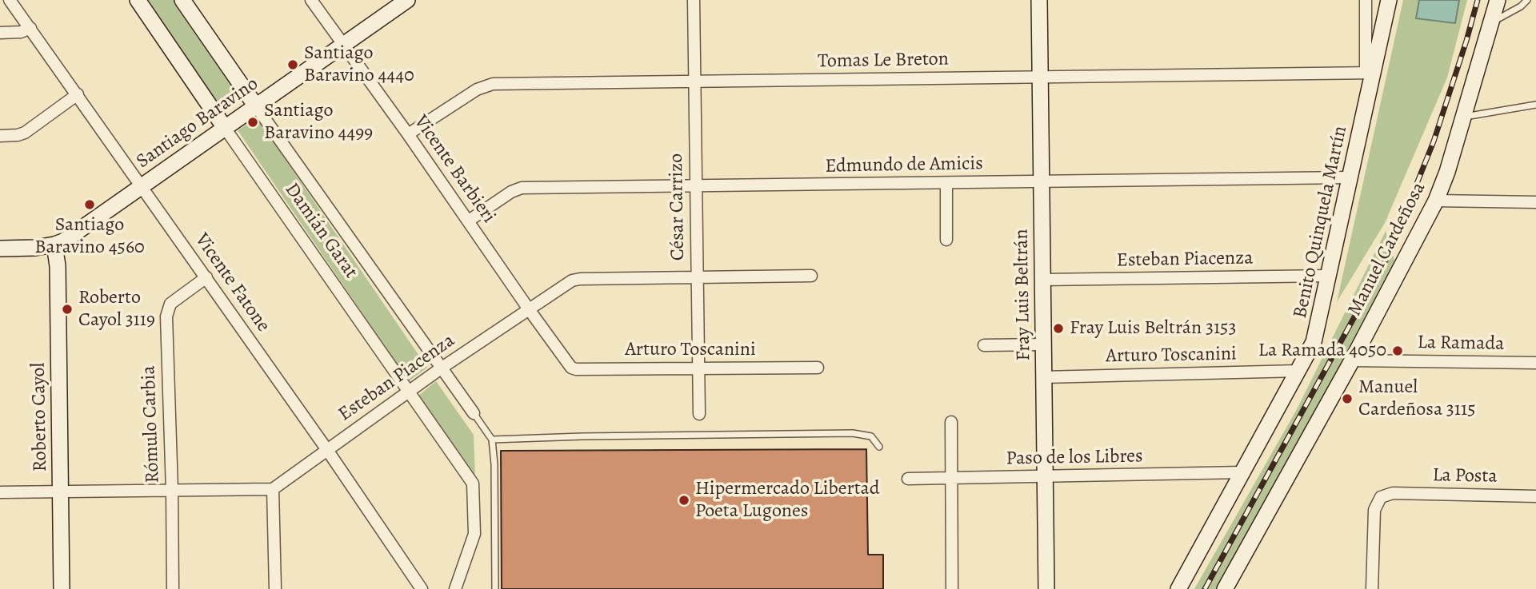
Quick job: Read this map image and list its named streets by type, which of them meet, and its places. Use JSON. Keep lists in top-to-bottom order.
{
  "streets": {
    "main road": [
      "Santiago Baravino",
      "Benito Quinquela Martín",
      "Damián Garat",
      "Manuel Cardeñosa",
      "Fray Luis Beltrán",
      "Roberto Cayol"
    ],
    "street": [
      "Tomas Le Breton",
      "Edmundo de Amicis",
      "Vicente Barbieri",
      "César Carrizo",
      "Esteban Piacenza",
      "Vicente Fatone",
      "La Ramada",
      "Arturo Toscanini",
      "Rómulo Carbia",
      "Paso de los Libres",
      "La Posta"
    ]
  },
  "crossings": [
    ["Tomas Le Breton", "Vicente Barbieri"],
    ["Tomas Le Breton", "César Carrizo"],
    ["Tomas Le Breton", "Benito Quinquela Martín"],
    ["Tomas Le Breton", "Fray Luis Beltrán"],
    ["Santiago Baravino", "Vicente Barbieri"],
    ["Santiago Baravino", "Damián Garat"],
    ["Santiago Baravino", "Vicente Fatone"],
    ["Santiago Baravino", "Roberto Cayol"],
    ["Edmundo de Amicis", "Vicente Barbieri"],
    ["Edmundo de Amicis", "César Carrizo"],
    ["Edmundo de Amicis", "Benito Quinquela Martín"],
    ["Edmundo de Amicis", "Fray Luis Beltrán"],
    ["Vicente Barbieri", "Esteban Piacenza"],
    ["Vicente Barbieri", "Arturo Toscanini"],
    ["César Carrizo", "Esteban Piacenza"],
    ["César Carrizo", "Arturo Toscanini"],
    ["Benito Quinquela Martín", "Esteban Piacenza"],
    ["Benito Quinquela Martín", "Arturo Toscanini"],
    ["Benito Quinquela Martín", "Paso de los Libres"],
    ["Damián Garat", "Esteban Piacenza"],
    ["Manuel Cardeñosa", "La Ramada"],
    ["Esteban Piacenza", "Vicente Fatone"],
    ["Esteban Piacenza", "Fray Luis Beltrán"],
    ["Vicente Fatone", "Rómulo Carbia"],
    ["Fray Luis Beltrán", "Arturo Toscanini"],
    ["Fray Luis Beltrán", "Paso de los Libres"]
  ],
  "places": [
    "Santiago Baravino 4440",
    "Santiago Baravino 4499",
    "Santiago Baravino 4560",
    "Roberto Cayol 3119",
    "Fray Luis Beltrán 3153",
    "La Ramada 4050",
    "Manuel Cardeñosa 3115",
    "Hipermercado Libertad Poeta Lugones"
  ]
}
